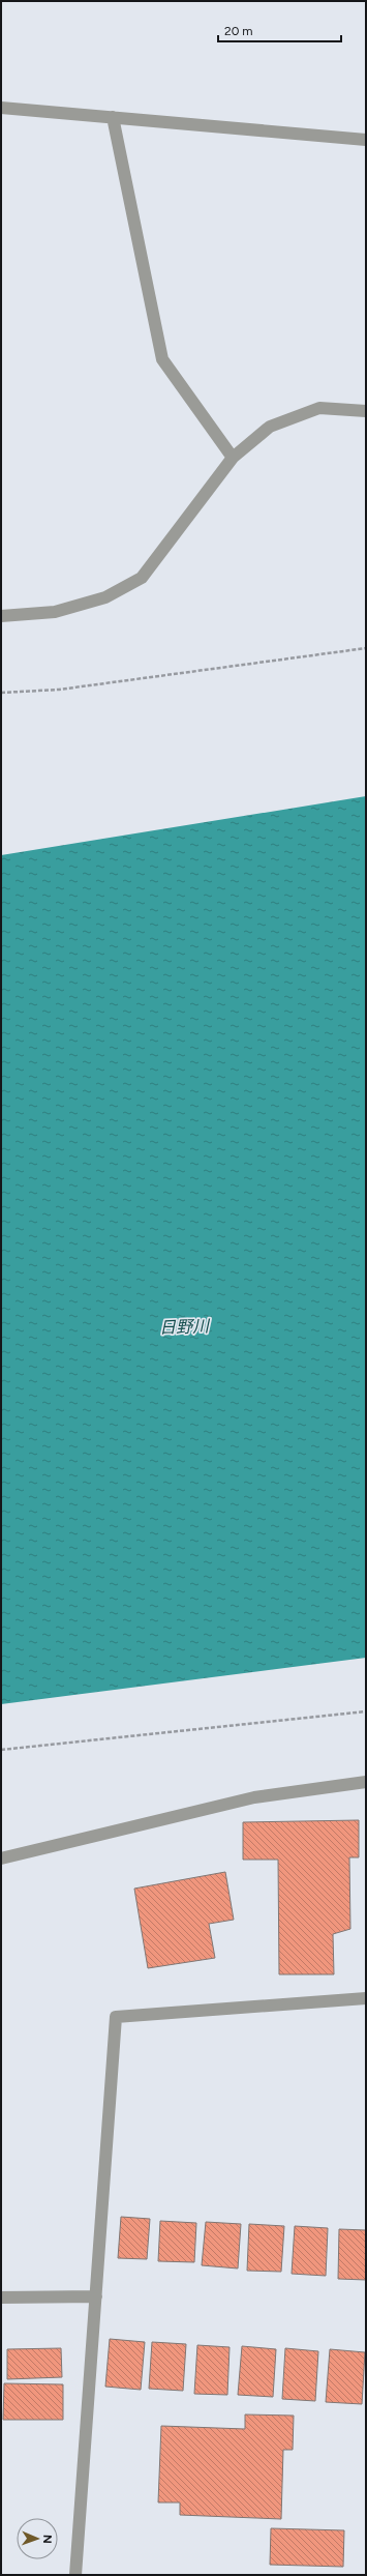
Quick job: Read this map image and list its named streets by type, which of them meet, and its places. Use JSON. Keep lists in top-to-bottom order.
{
  "water": ["日野川"],
  "scale_bar": "20 m",
  "north": "right"
}
